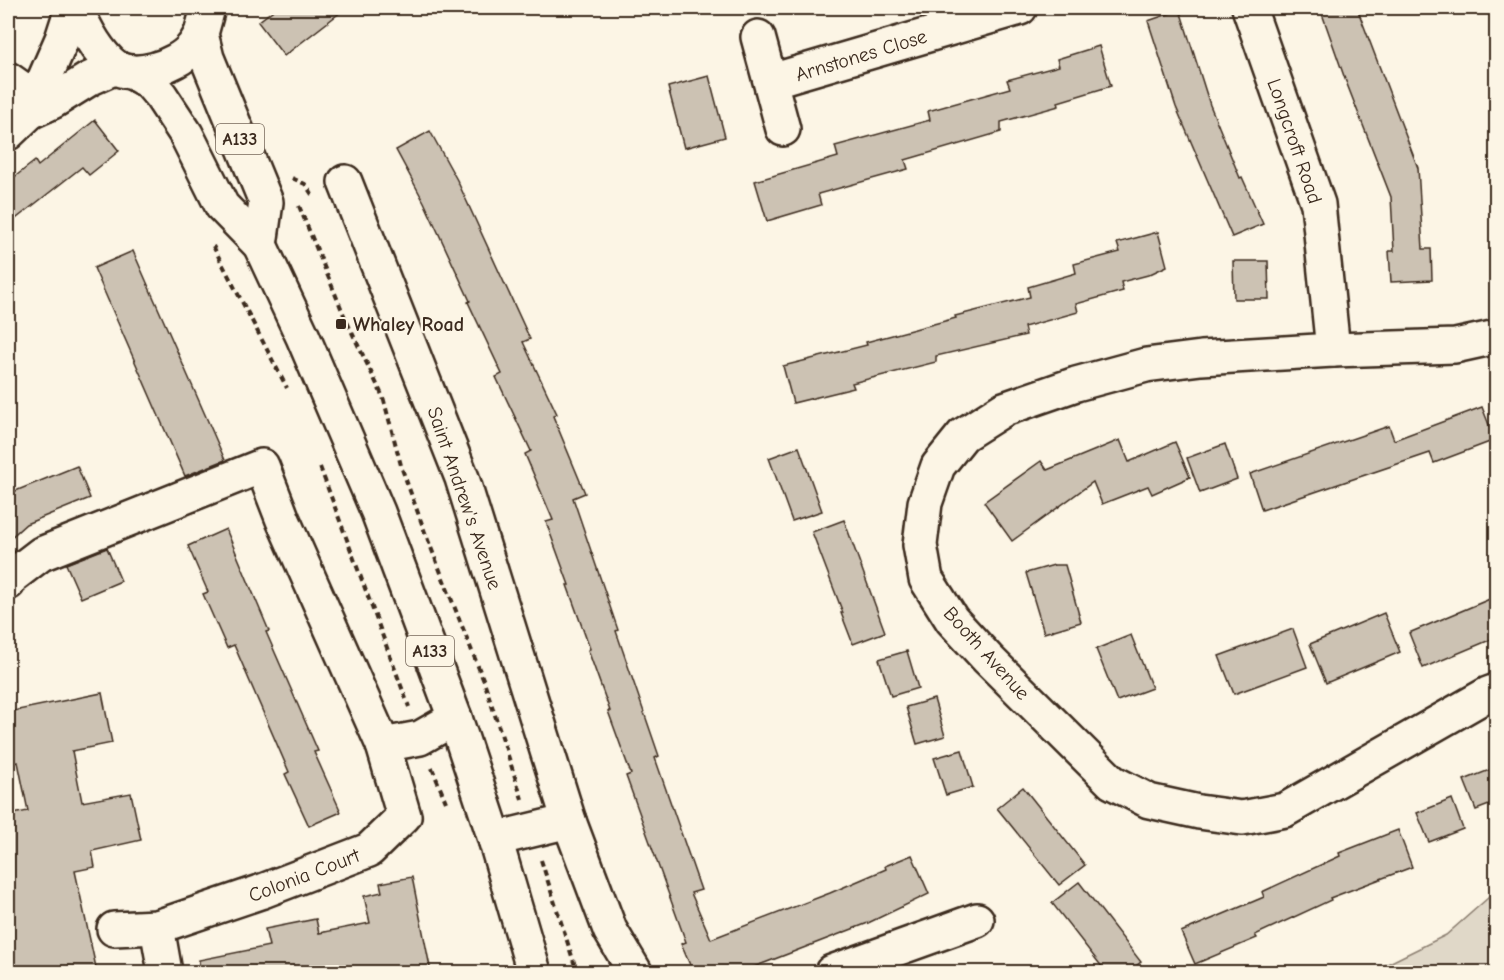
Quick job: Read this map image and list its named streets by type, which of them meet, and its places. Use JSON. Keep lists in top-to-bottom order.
{
  "streets": {
    "street": [
      "Arnstones Close",
      "A133",
      "Longcroft Road",
      "Saint Andrew's Avenue",
      "Booth Avenue",
      "Colonia Court"
    ]
  },
  "crossings": [
    ["Longcroft Road", "Booth Avenue"]
  ],
  "places": {
    "transit": ["Whaley Road"]
  }
}
